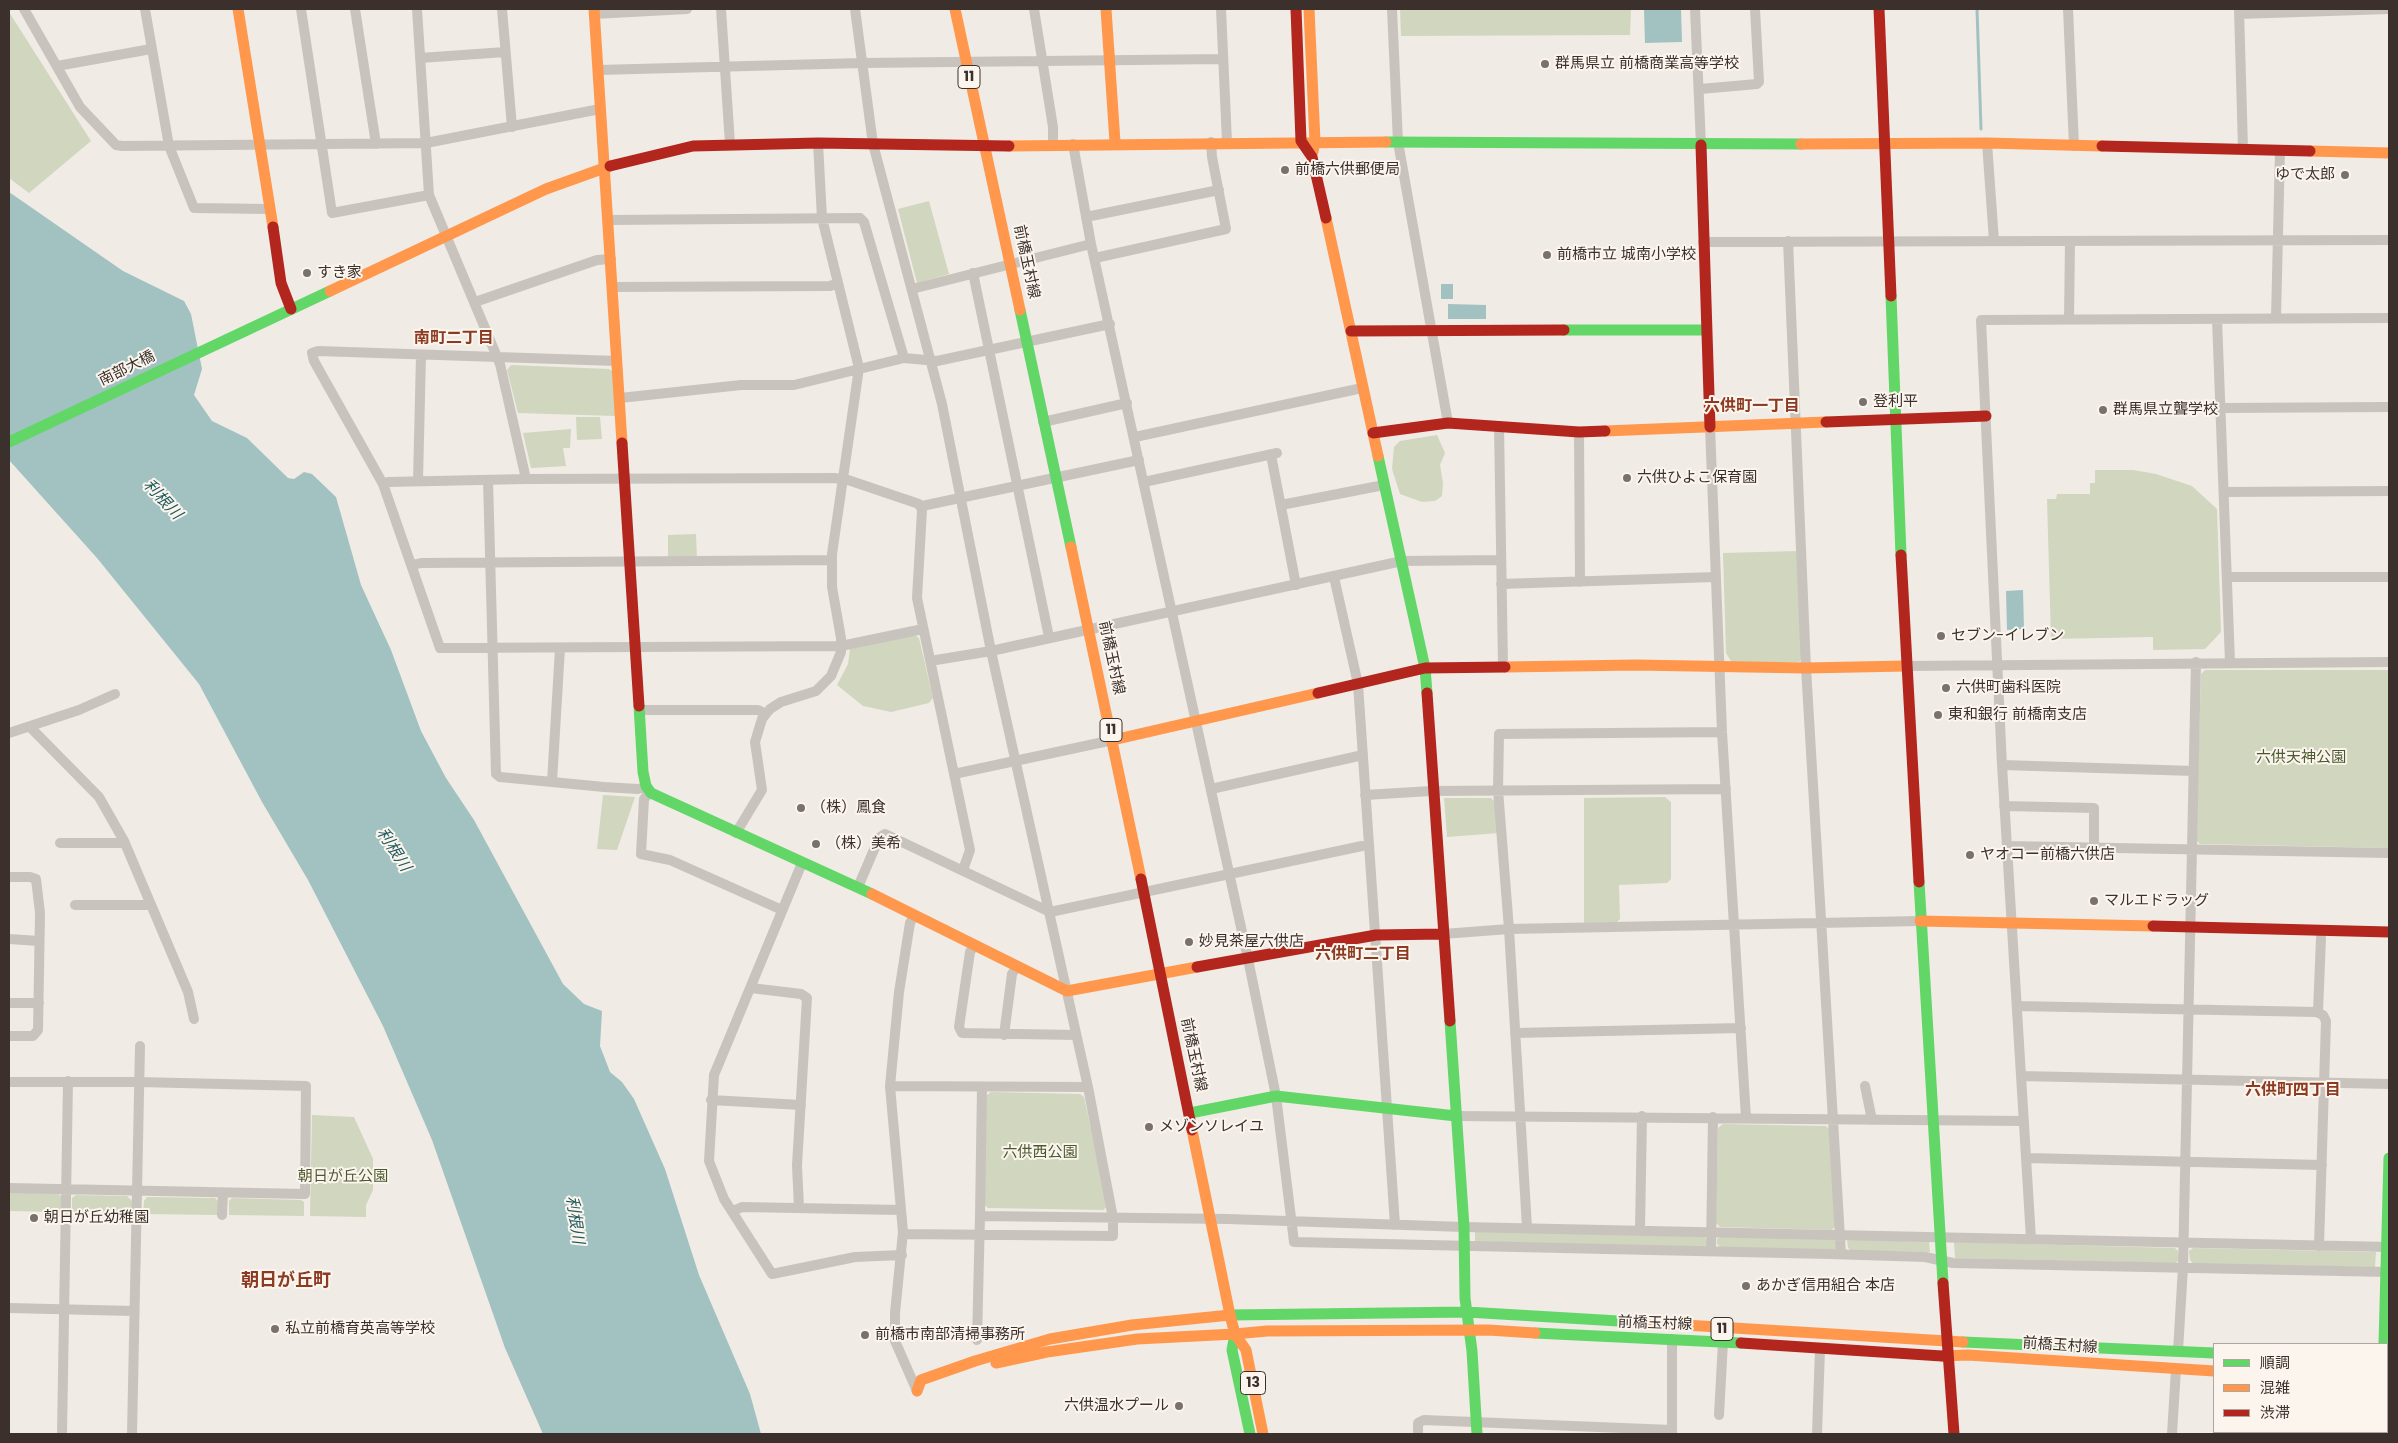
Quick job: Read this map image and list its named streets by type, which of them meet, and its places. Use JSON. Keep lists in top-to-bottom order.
{
  "streets": {
    "street": [
      "11",
      "前橋玉村線",
      "南部大橋",
      "13"
    ]
  },
  "crossings": [
    ["前橋玉村線", "南部大橋"],
    ["前橋玉村線", "13"]
  ],
  "districts": [
    "南町二丁目",
    "六供町一丁目",
    "六供町二丁目",
    "六供町四丁目",
    "朝日が丘町"
  ],
  "water": ["利根川"],
  "parks": ["六供天神公園", "六供西公園", "朝日が丘公園"],
  "places": [
    "群馬県立 前橋商業高等学校",
    "前橋六供郵便局",
    "ゆで太郎",
    "前橋市立 城南小学校",
    "すき家",
    "登利平",
    "群馬県立聾学校",
    "六供ひよこ保育園",
    "セブン-イレブン",
    "六供町歯科医院",
    "東和銀行 前橋南支店",
    "（株）鳳食",
    "（株）美希",
    "ヤオコー前橋六供店",
    "マルエドラッグ",
    "妙見茶屋六供店",
    "メゾンソレイユ",
    "朝日が丘幼稚園",
    "あかぎ信用組合 本店",
    "私立前橋育英高等学校",
    "前橋市南部清掃事務所",
    "六供温水プール"
  ],
  "legend": ["順調", "混雑", "渋滞"]
}
